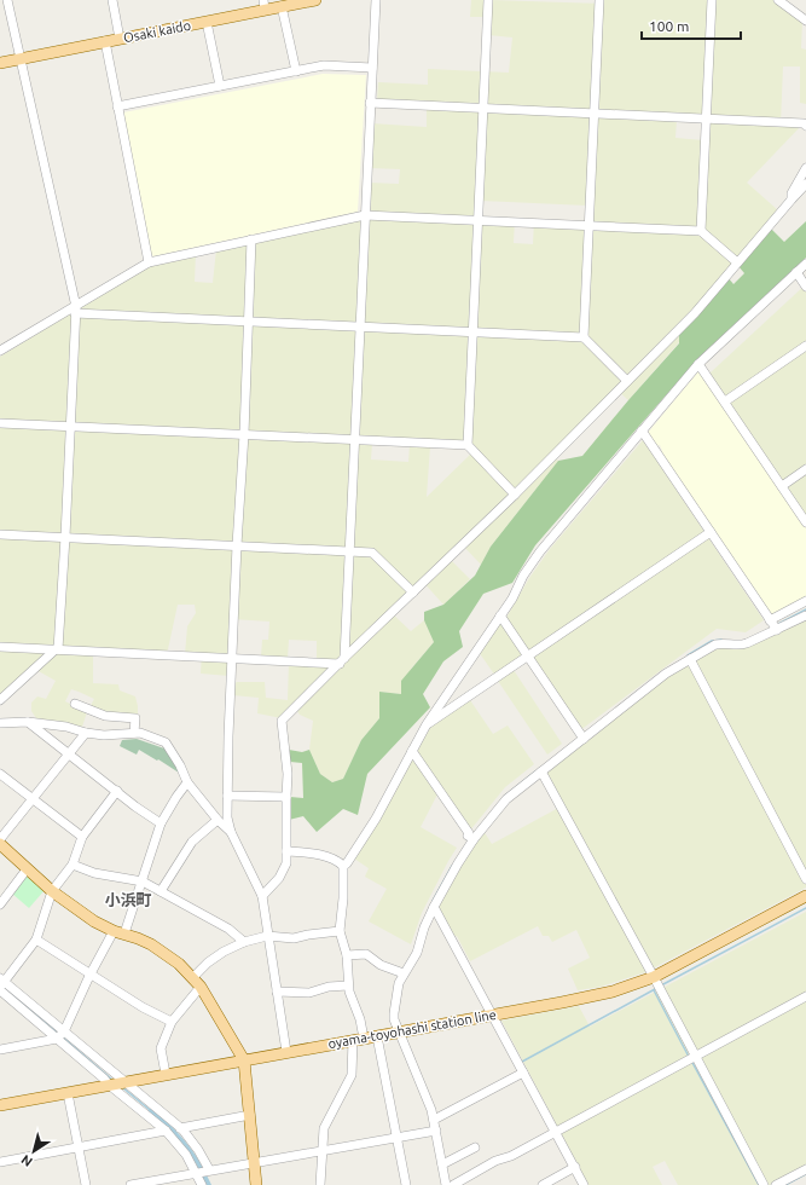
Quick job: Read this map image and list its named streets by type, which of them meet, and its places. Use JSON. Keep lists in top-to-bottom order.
{
  "streets": {
    "main road": ["Osaki kaido", "oyama-toyohashi station line"]
  },
  "districts": ["小浜町"],
  "scale_bar": "100 m",
  "north": "bottom left"
}
